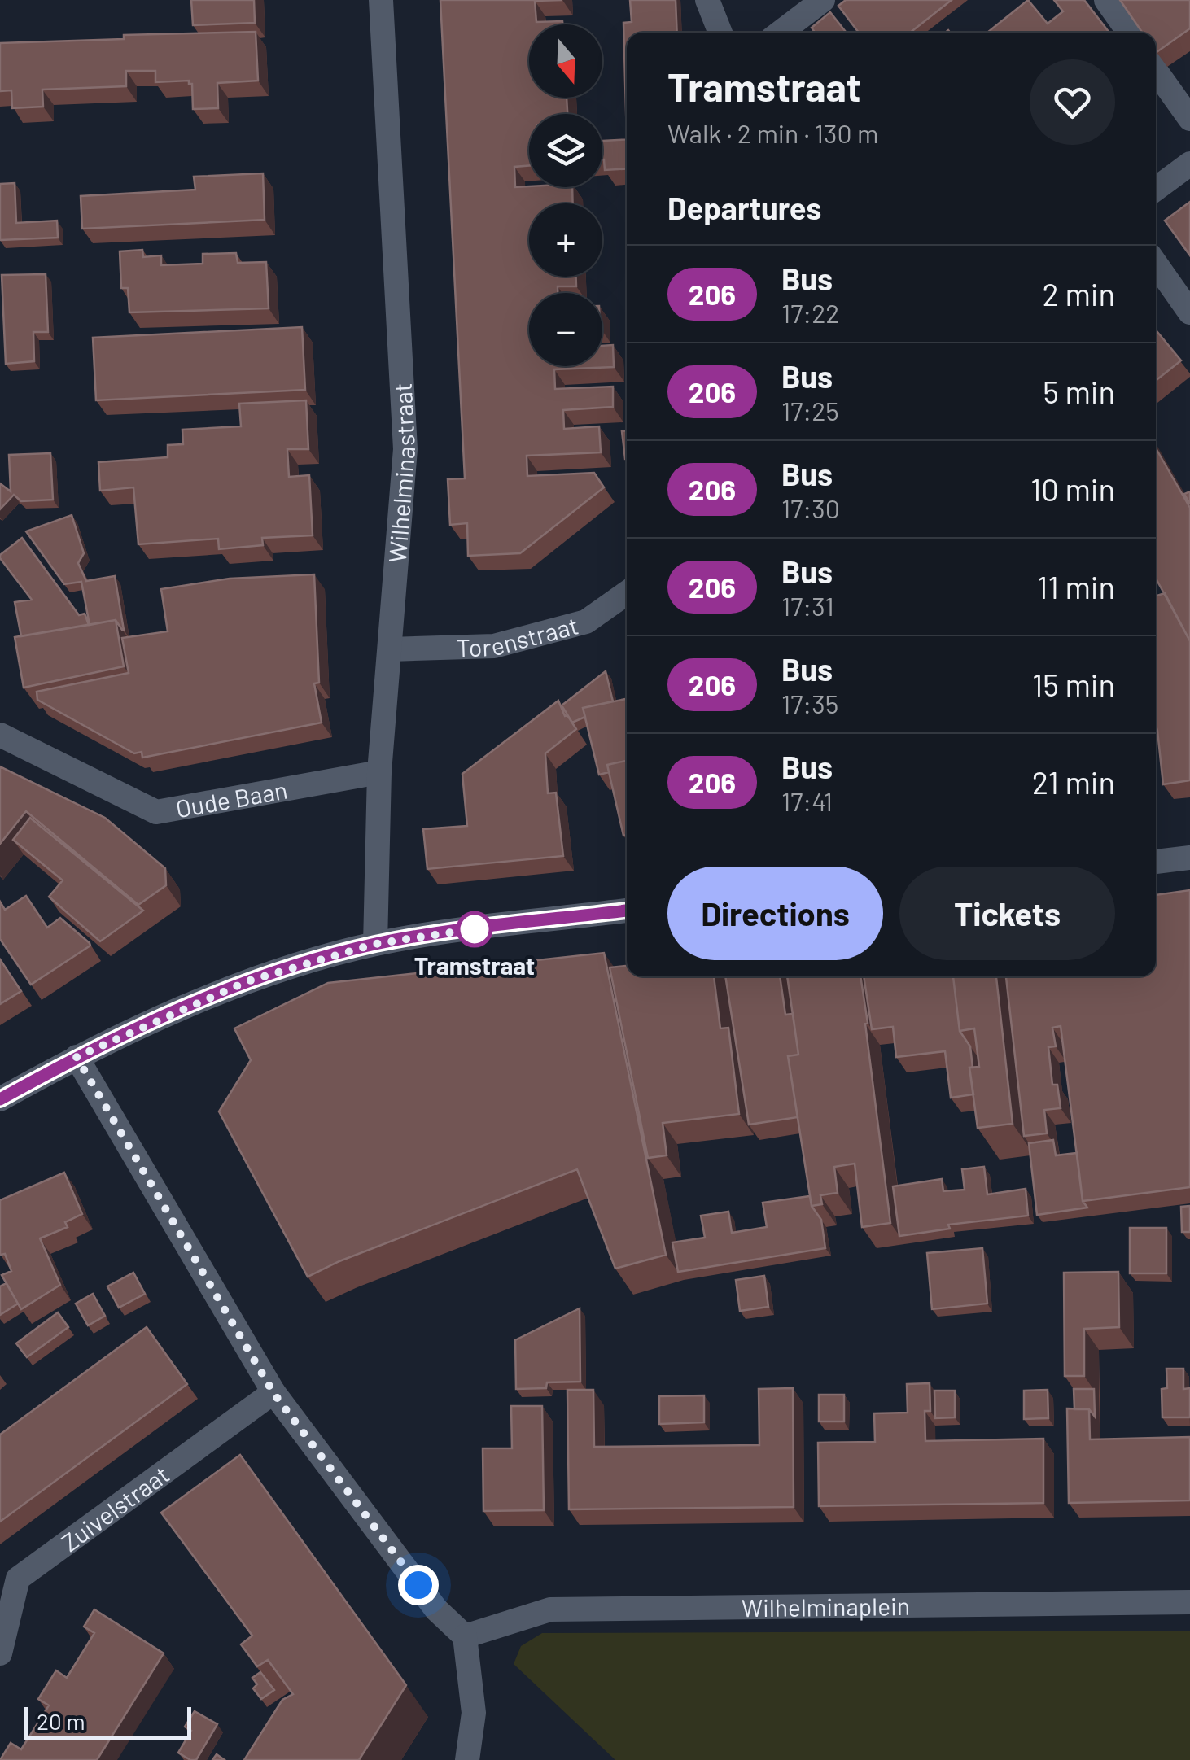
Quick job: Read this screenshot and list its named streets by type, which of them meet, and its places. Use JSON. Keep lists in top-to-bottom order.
{
  "streets": {
    "street": [
      "Wilhelminastraat",
      "Torenstraat",
      "Oude Baan",
      "Zuivelstraat",
      "Wilhelminaplein"
    ]
  },
  "crossings": [
    ["Wilhelminastraat", "Torenstraat"],
    ["Wilhelminastraat", "Oude Baan"]
  ],
  "places": ["Tramstraat"],
  "lines": ["bus line 206"],
  "scale_bar": "20 m",
  "north": "bottom",
  "page": {
    "map_buttons": ["+", "−"],
    "heading": [
      ["Tramstraat", "Walk · 2 min · 130 m"],
      "Departures"
    ],
    "list": [
      {
        "mark": "206",
        "name": "Bus",
        "note": "17:22",
        "value": "2 min"
      },
      {
        "mark": "206",
        "name": "Bus",
        "note": "17:25",
        "value": "5 min"
      },
      {
        "mark": "206",
        "name": "Bus",
        "note": "17:30",
        "value": "10 min"
      },
      {
        "mark": "206",
        "name": "Bus",
        "note": "17:31",
        "value": "11 min"
      },
      {
        "mark": "206",
        "name": "Bus",
        "note": "17:35",
        "value": "15 min"
      },
      {
        "mark": "206",
        "name": "Bus",
        "note": "17:41",
        "value": "21 min"
      }
    ],
    "buttons": ["Directions", "Tickets"],
    "scale": "20 m"
  }
}
